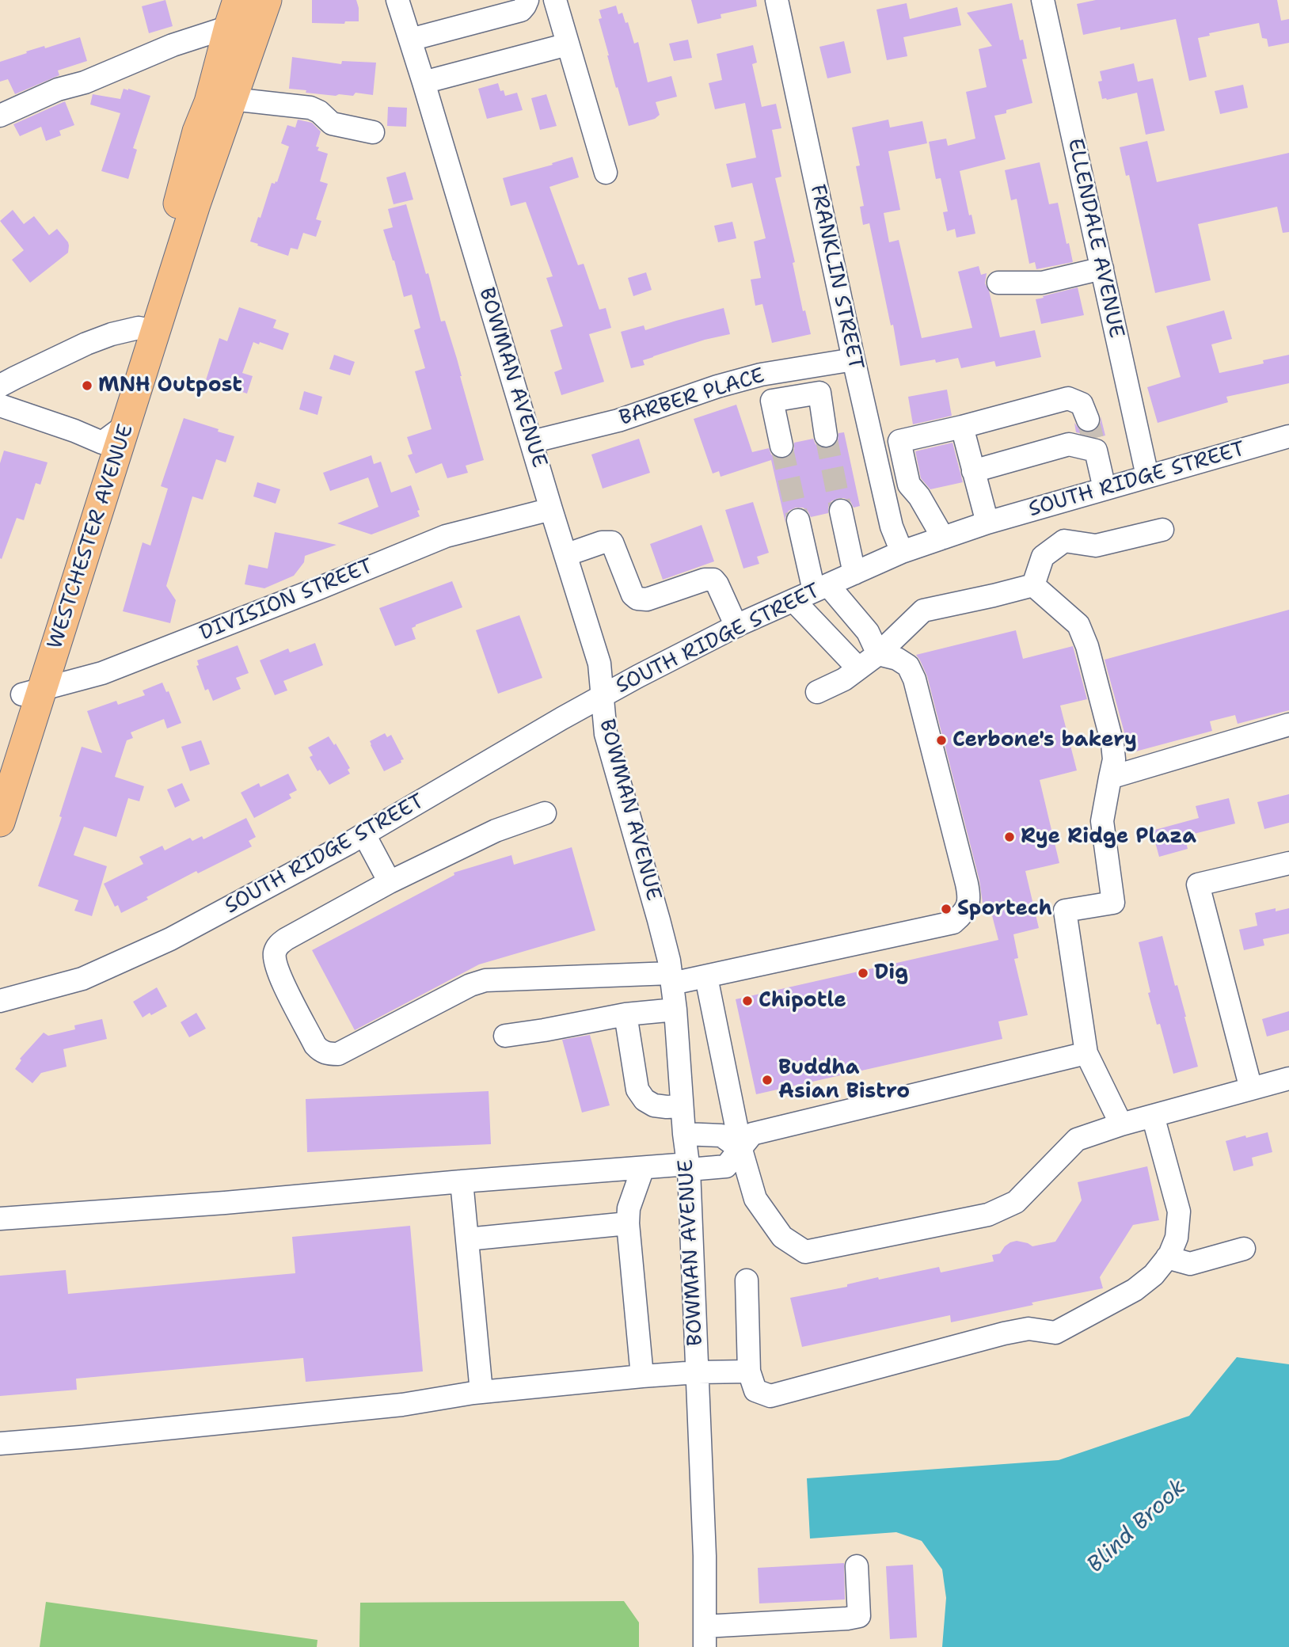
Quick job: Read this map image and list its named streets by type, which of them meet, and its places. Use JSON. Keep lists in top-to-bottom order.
{
  "streets": {
    "main road": ["WESTCHESTER AVENUE"],
    "street": [
      "ELLENDALE AVENUE",
      "FRANKLIN STREET",
      "BOWMAN AVENUE",
      "BARBER PLACE",
      "SOUTH RIDGE STREET",
      "DIVISION STREET"
    ]
  },
  "crossings": [
    ["ELLENDALE AVENUE", "SOUTH RIDGE STREET"],
    ["FRANKLIN STREET", "BARBER PLACE"],
    ["FRANKLIN STREET", "SOUTH RIDGE STREET"],
    ["BOWMAN AVENUE", "BARBER PLACE"],
    ["BOWMAN AVENUE", "SOUTH RIDGE STREET"],
    ["BOWMAN AVENUE", "DIVISION STREET"],
    ["WESTCHESTER AVENUE", "DIVISION STREET"]
  ],
  "water": ["Blind Brook"],
  "places": [
    "MNH Outpost",
    "Cerbone's bakery",
    "Rye Ridge Plaza",
    "Sportech",
    "Dig",
    "Chipotle",
    "Buddha Asian Bistro"
  ]
}
